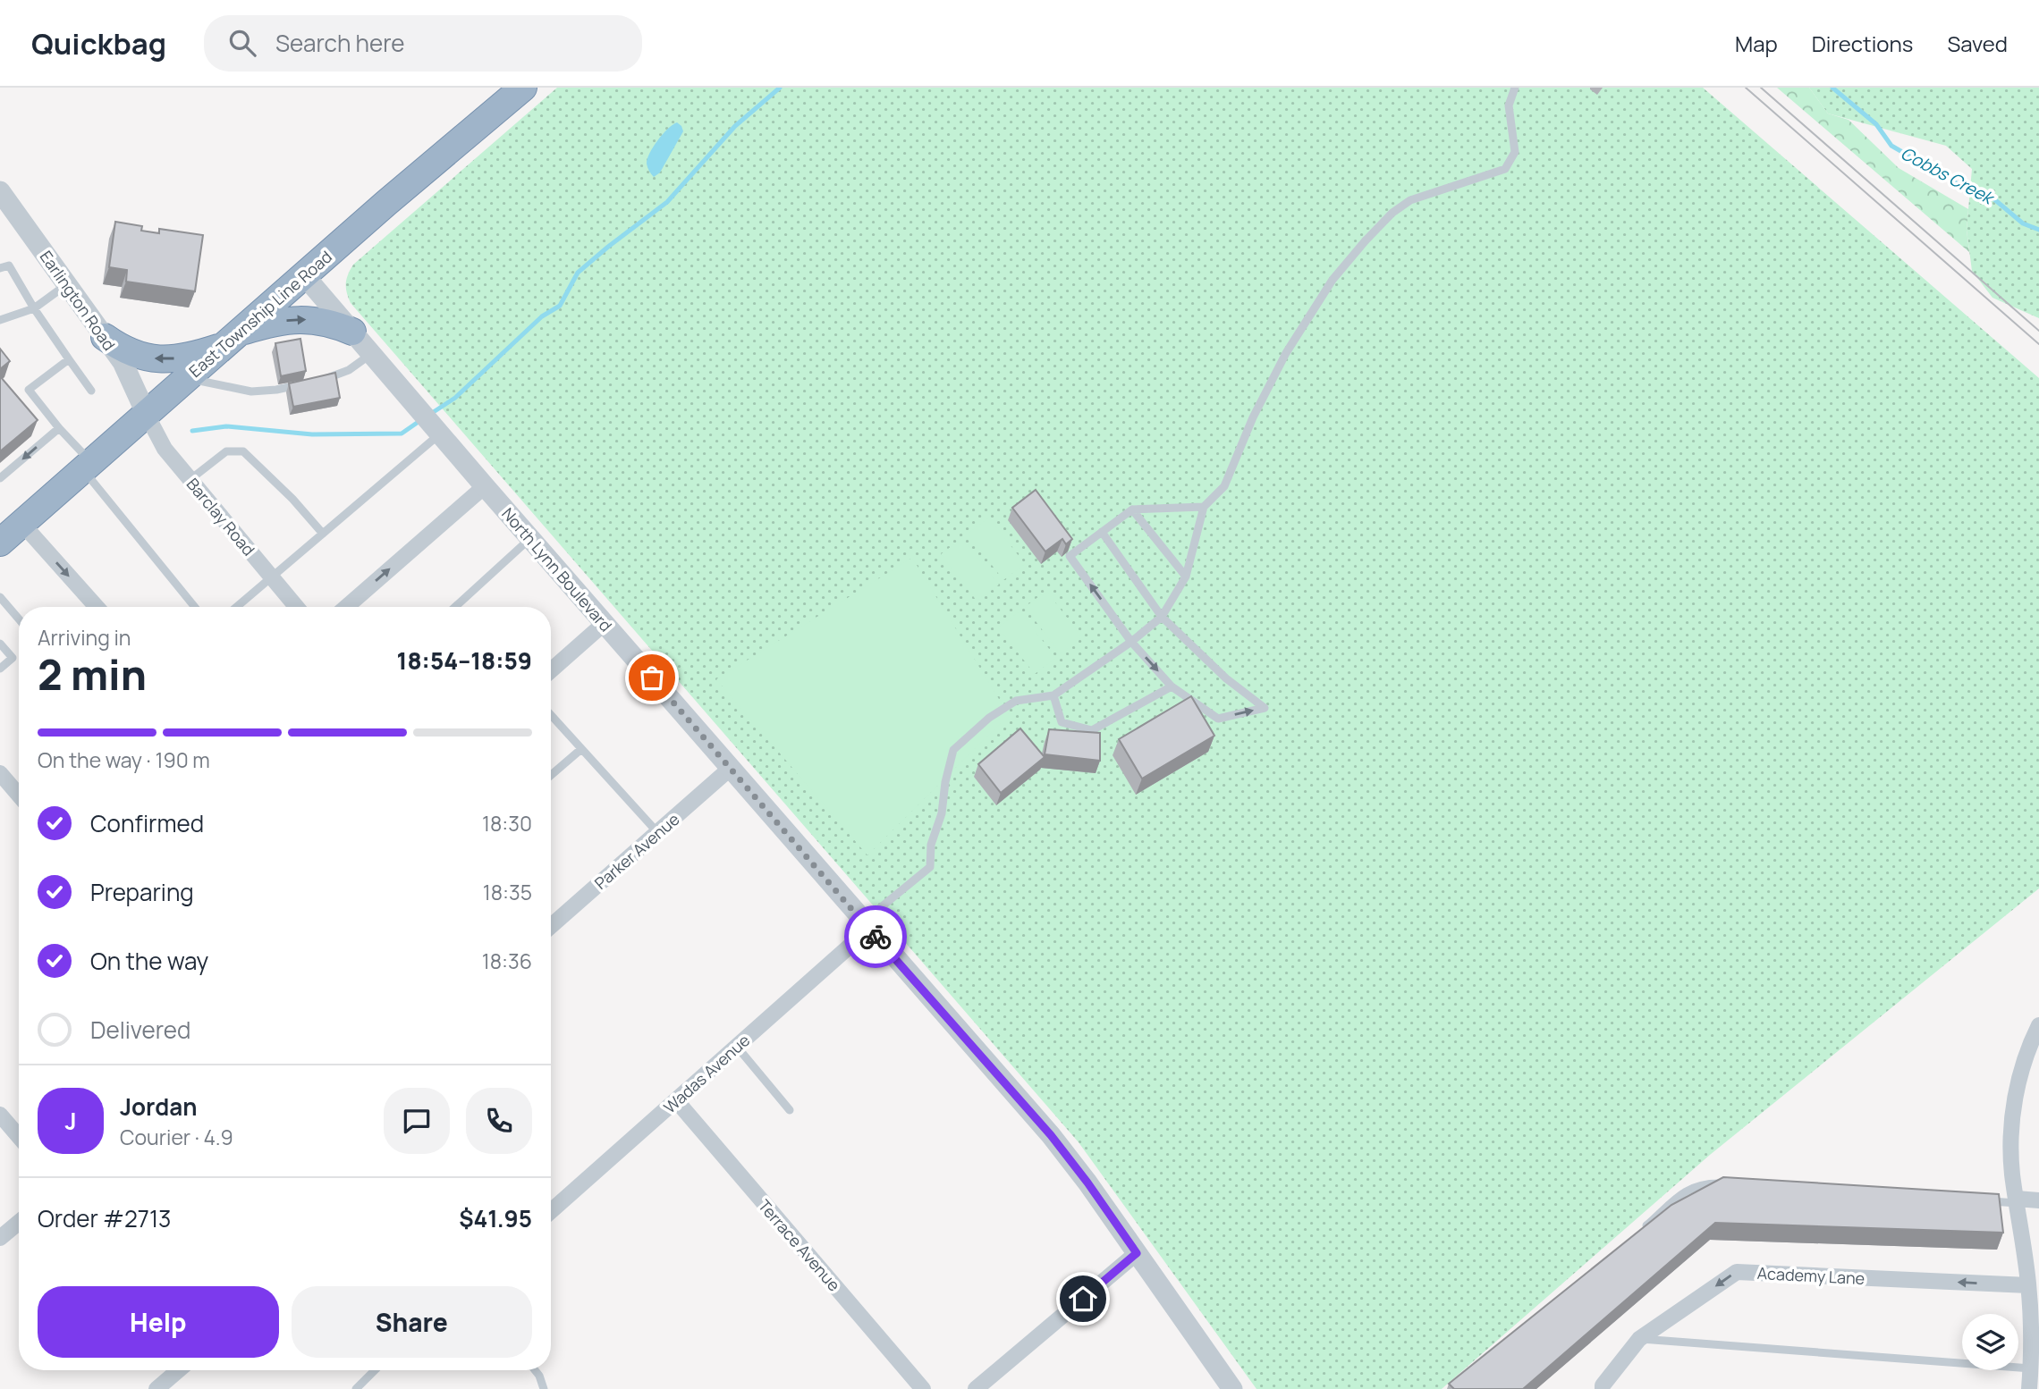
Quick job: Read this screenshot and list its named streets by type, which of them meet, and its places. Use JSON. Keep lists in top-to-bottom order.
{
  "streets": {
    "highway": ["East Township Line Road"],
    "street": [
      "Earlington Road",
      "Barclay Road",
      "North Lynn Boulevard",
      "Parker Avenue",
      "Wadas Avenue",
      "Terrace Avenue",
      "Academy Lane"
    ]
  },
  "crossings": [
    ["Earlington Road", "East Township Line Road"],
    ["Earlington Road", "Barclay Road"],
    ["East Township Line Road", "Barclay Road"],
    ["East Township Line Road", "North Lynn Boulevard"],
    ["North Lynn Boulevard", "Parker Avenue"],
    ["North Lynn Boulevard", "Wadas Avenue"],
    ["Wadas Avenue", "Terrace Avenue"]
  ],
  "one_way": ["Academy Lane"],
  "water": ["Cobbs Creek"],
  "page": {
    "header": "Quickbag",
    "search": "Search here",
    "nav": ["Map", "Directions", "Saved"],
    "heading": ["2 min", "Arriving in", "18:54–18:59"],
    "panel": [
      "Jordan",
      "Courier · 4.9",
      "Order #2713",
      "$41.95"
    ],
    "bar": "On the way · 190 m",
    "list": [
      ["Confirmed", "18:30"],
      ["Preparing", "18:35"],
      ["On the way", "18:36"],
      "Delivered"
    ],
    "round": "J",
    "buttons": ["Help", "Share"]
  }
}
